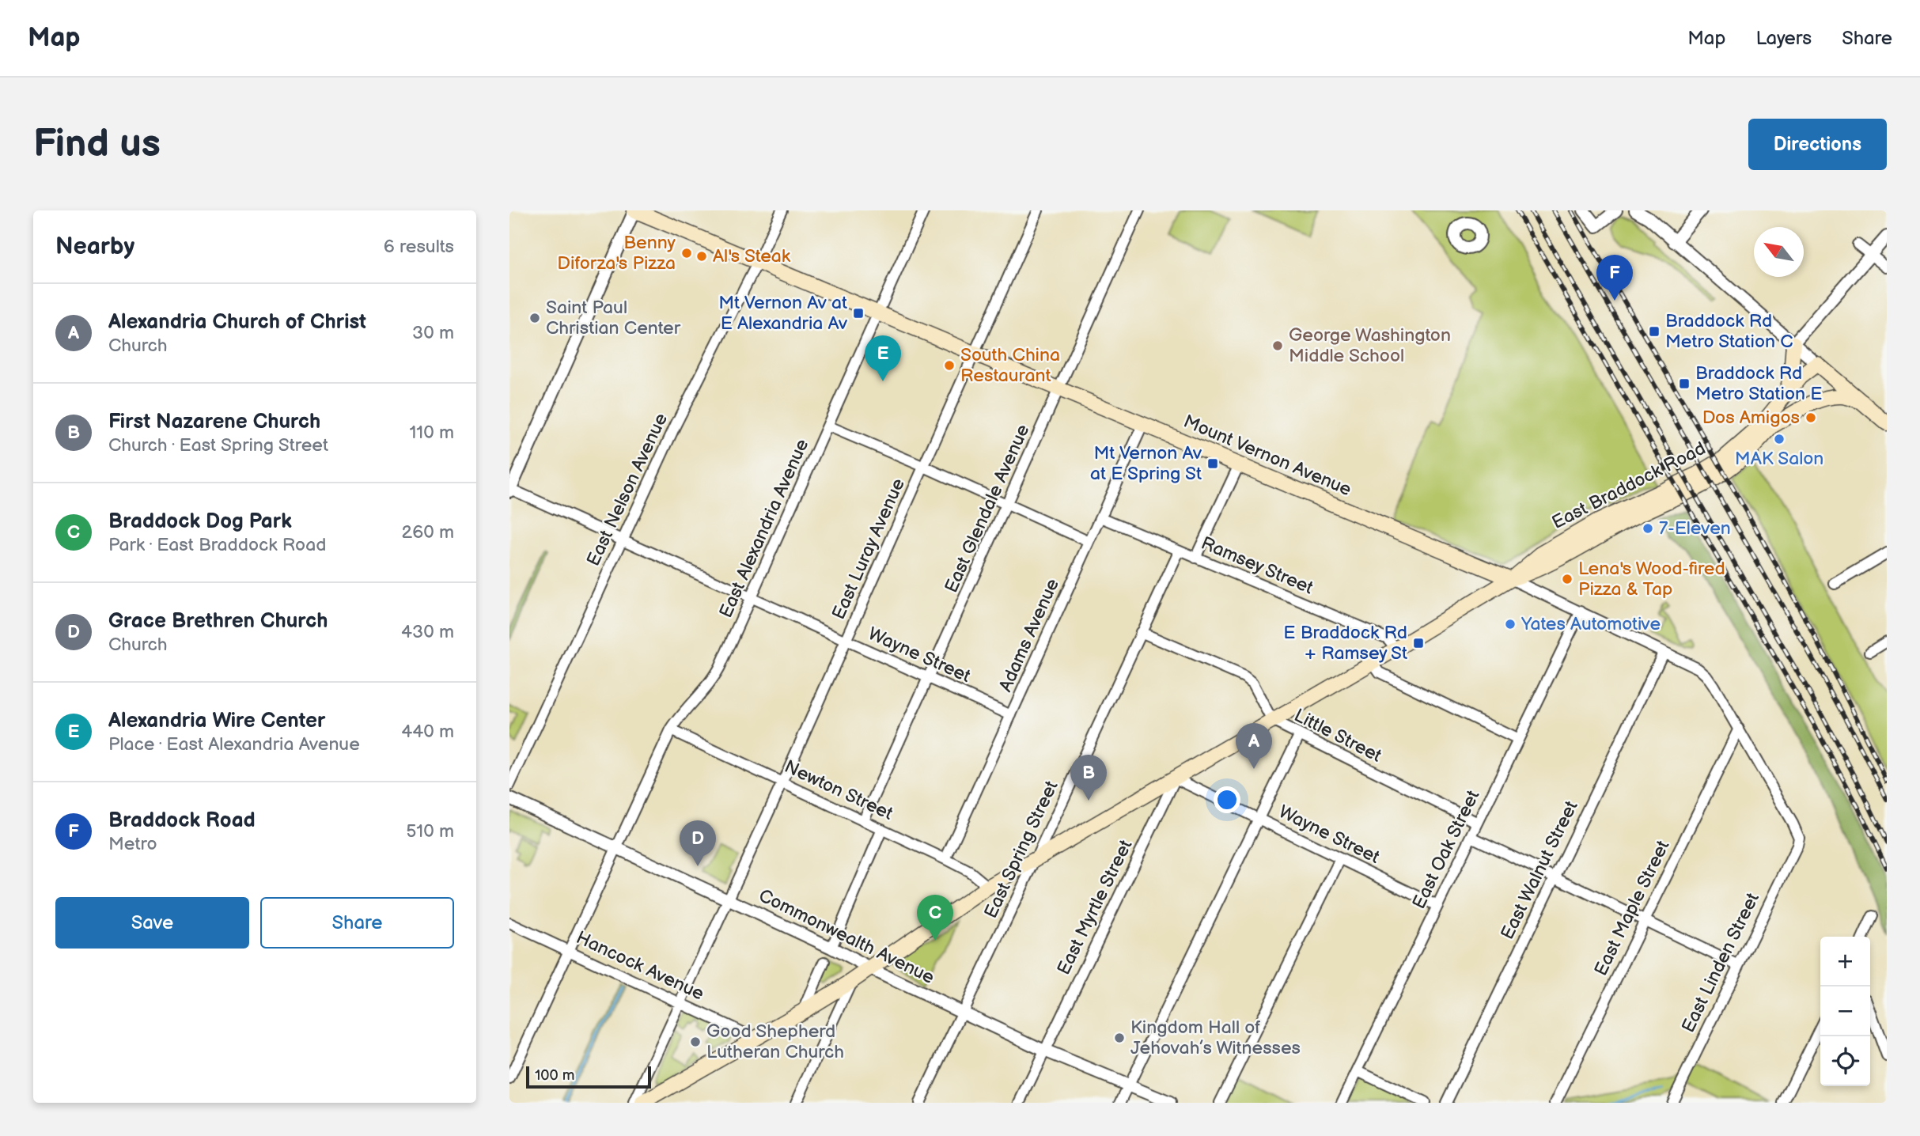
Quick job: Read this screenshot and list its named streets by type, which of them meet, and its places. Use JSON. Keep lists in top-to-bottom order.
{
  "streets": {
    "main road": ["Mount Vernon Avenue", "East Braddock Road"],
    "street": [
      "East Nelson Avenue",
      "East Glendale Avenue",
      "East Alexandria Avenue",
      "East Luray Avenue",
      "Ramsey Street",
      "Adams Avenue",
      "Wayne Street",
      "Little Street",
      "Newton Street",
      "East Spring Street",
      "East Oak Street",
      "East Walnut Street",
      "East Myrtle Street",
      "East Maple Street",
      "Commonwealth Avenue",
      "East Linden Street",
      "Hancock Avenue"
    ]
  },
  "crossings": [
    ["Mount Vernon Avenue", "East Braddock Road"],
    ["Mount Vernon Avenue", "East Nelson Avenue"],
    ["Mount Vernon Avenue", "East Glendale Avenue"],
    ["Mount Vernon Avenue", "East Alexandria Avenue"],
    ["Mount Vernon Avenue", "East Luray Avenue"],
    ["Mount Vernon Avenue", "Adams Avenue"],
    ["Mount Vernon Avenue", "East Oak Street"],
    ["Mount Vernon Avenue", "East Walnut Street"],
    ["Mount Vernon Avenue", "East Maple Street"],
    ["Mount Vernon Avenue", "East Linden Street"],
    ["East Braddock Road", "Ramsey Street"],
    ["East Braddock Road", "Wayne Street"],
    ["East Braddock Road", "Little Street"],
    ["East Braddock Road", "Newton Street"],
    ["East Braddock Road", "East Spring Street"],
    ["East Braddock Road", "East Myrtle Street"],
    ["East Braddock Road", "Commonwealth Avenue"],
    ["East Braddock Road", "Hancock Avenue"],
    ["East Nelson Avenue", "Wayne Street"],
    ["East Glendale Avenue", "Wayne Street"],
    ["East Glendale Avenue", "Newton Street"],
    ["East Alexandria Avenue", "Wayne Street"],
    ["East Alexandria Avenue", "Newton Street"],
    ["East Alexandria Avenue", "Commonwealth Avenue"],
    ["East Alexandria Avenue", "Hancock Avenue"],
    ["East Luray Avenue", "Wayne Street"],
    ["East Luray Avenue", "Newton Street"],
    ["East Luray Avenue", "Commonwealth Avenue"],
    ["East Luray Avenue", "Hancock Avenue"],
    ["Ramsey Street", "Adams Avenue"],
    ["Ramsey Street", "East Spring Street"],
    ["Adams Avenue", "Wayne Street"],
    ["Adams Avenue", "Newton Street"],
    ["Wayne Street", "East Oak Street"],
    ["Wayne Street", "East Myrtle Street"],
    ["Little Street", "East Spring Street"],
    ["Little Street", "East Oak Street"],
    ["East Spring Street", "Commonwealth Avenue"],
    ["East Myrtle Street", "Commonwealth Avenue"]
  ],
  "places": {
    "other": [
      "Benny Diforza's Pizza",
      "Al's Steak",
      "Saint Paul Christian Center",
      "George Washington Middle School",
      "South China Restaurant",
      "Dos Amigos",
      "MAK Salon",
      "7-Eleven",
      "Lena's Wood-fired Pizza & Tap",
      "Yates Automotive",
      "Kingdom Hall of Jehovah’s Witnesses",
      "Good Shepherd Lutheran Church"
    ],
    "transit": [
      "Mt Vernon Av at E Alexandria Av",
      "Braddock Rd Metro Station C",
      "Braddock Rd Metro Station E",
      "Mt Vernon Av at E Spring St",
      "E Braddock Rd + Ramsey St"
    ]
  },
  "scale_bar": "100 m",
  "north": "top left",
  "page": {
    "header": "Map",
    "nav": ["Map", "Layers", "Share"],
    "buttons": [
      "Directions",
      ["Save", "Share"]
    ],
    "title": "Find us",
    "heading": ["Nearby", "6 results"],
    "pins": [
      "F",
      "E",
      "A",
      "B",
      "D",
      "C"
    ],
    "list": [
      {
        "mark": "A",
        "name": "Alexandria Church of Christ",
        "note": "Church",
        "value": "30 m"
      },
      {
        "mark": "B",
        "name": "First Nazarene Church",
        "note": "Church · East Spring Street",
        "value": "110 m"
      },
      {
        "mark": "C",
        "name": "Braddock Dog Park",
        "note": "Park · East Braddock Road",
        "value": "260 m"
      },
      {
        "mark": "D",
        "name": "Grace Brethren Church",
        "note": "Church",
        "value": "430 m"
      },
      {
        "mark": "E",
        "name": "Alexandria Wire Center",
        "note": "Place · East Alexandria Avenue",
        "value": "440 m"
      },
      {
        "mark": "F",
        "name": "Braddock Road",
        "note": "Metro",
        "value": "510 m"
      }
    ],
    "map_buttons": ["+", "−"],
    "scale": "100 m"
  }
}
